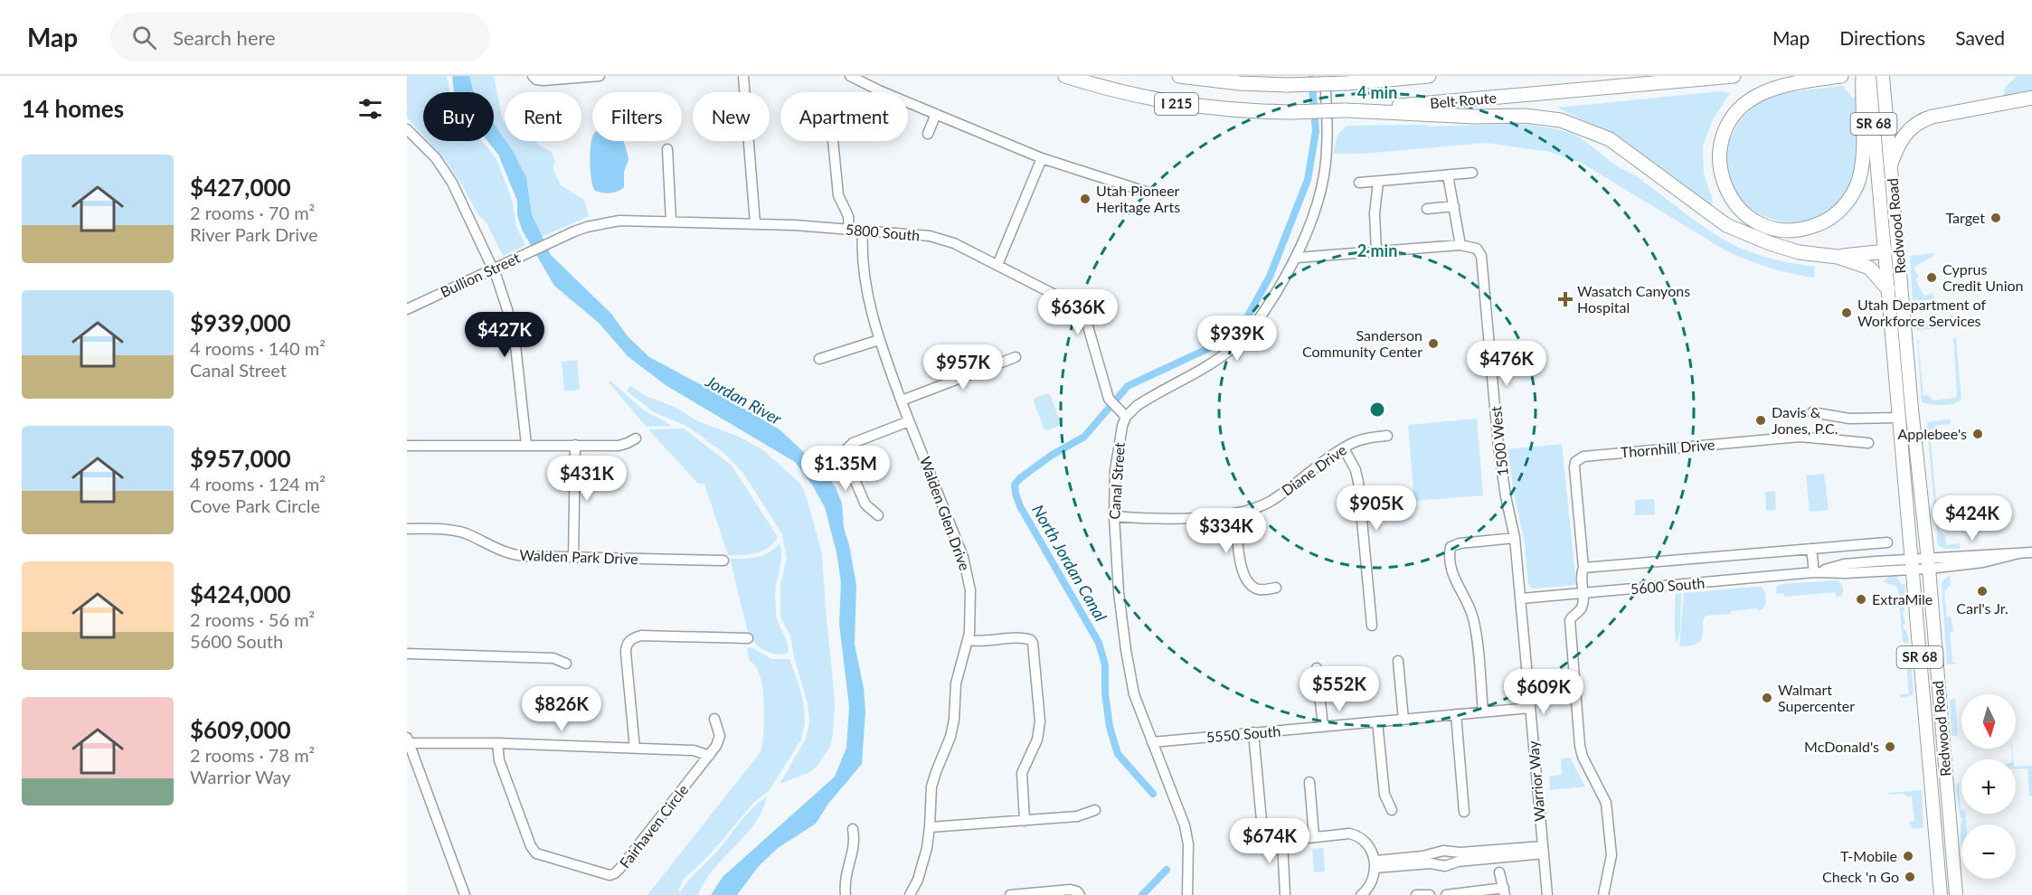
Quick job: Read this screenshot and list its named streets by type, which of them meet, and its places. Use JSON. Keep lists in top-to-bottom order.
{
  "streets": {
    "highway": ["Belt Route", "I 215"],
    "main road": ["SR 68", "Redwood Road"],
    "street": [
      "5800 South",
      "Bullion Street",
      "1500 West",
      "Thornhill Drive",
      "Diane Drive",
      "Canal Street",
      "Walden Glen Drive",
      "Walden Park Drive",
      "5600 South",
      "5550 South",
      "Warrior Way",
      "Fairhaven Circle"
    ]
  },
  "crossings": [
    ["Redwood Road", "5600 South"],
    ["5800 South", "Bullion Street"],
    ["5800 South", "Canal Street"],
    ["5800 South", "Walden Glen Drive"],
    ["1500 West", "Warrior Way"],
    ["Thornhill Drive", "5600 South"],
    ["Diane Drive", "Canal Street"],
    ["Canal Street", "5550 South"],
    ["5600 South", "Warrior Way"],
    ["5550 South", "Warrior Way"]
  ],
  "water": ["Jordan River", "North Jordan Canal"],
  "places": {
    "other": [
      "Utah Pioneer Heritage Arts",
      "Target",
      "Cyprus Credit Union",
      "Utah Department of Workforce Services",
      "Sanderson Community Center",
      "Davis & Jones, P.C.",
      "Applebee's",
      "Carl's Jr.",
      "ExtraMile",
      "Walmart Supercenter",
      "McDonald's",
      "T-Mobile",
      "Check 'n Go"
    ],
    "health": ["Wasatch Canyons Hospital"]
  },
  "north": "bottom",
  "page": {
    "header": "Map",
    "search": "Search here",
    "nav": ["Map", "Directions", "Saved"],
    "heading": "14 homes",
    "chip": [
      "Buy",
      "Rent",
      "Filters",
      "New",
      "Apartment"
    ],
    "list": [
      {
        "name": "$427,000",
        "note": "2 rooms · 70 m² · River Park Drive"
      },
      {
        "name": "$939,000",
        "note": "4 rooms · 140 m² · Canal Street"
      },
      {
        "name": "$957,000",
        "note": "4 rooms · 124 m² · Cove Park Circle"
      },
      {
        "name": "$424,000",
        "note": "2 rooms · 56 m² · 5600 South"
      },
      {
        "name": "$609,000",
        "note": "2 rooms · 78 m² · Warrior Way"
      }
    ],
    "price": [
      "$636K",
      "$427K",
      "$939K",
      "$476K",
      "$957K",
      "$1.35M",
      "$431K",
      "$905K",
      "$424K",
      "$334K",
      "$552K",
      "$609K",
      "$826K",
      "$674K"
    ],
    "map_buttons": ["+", "−"]
  },
  "rings": ["4 min", "2 min"]
}
